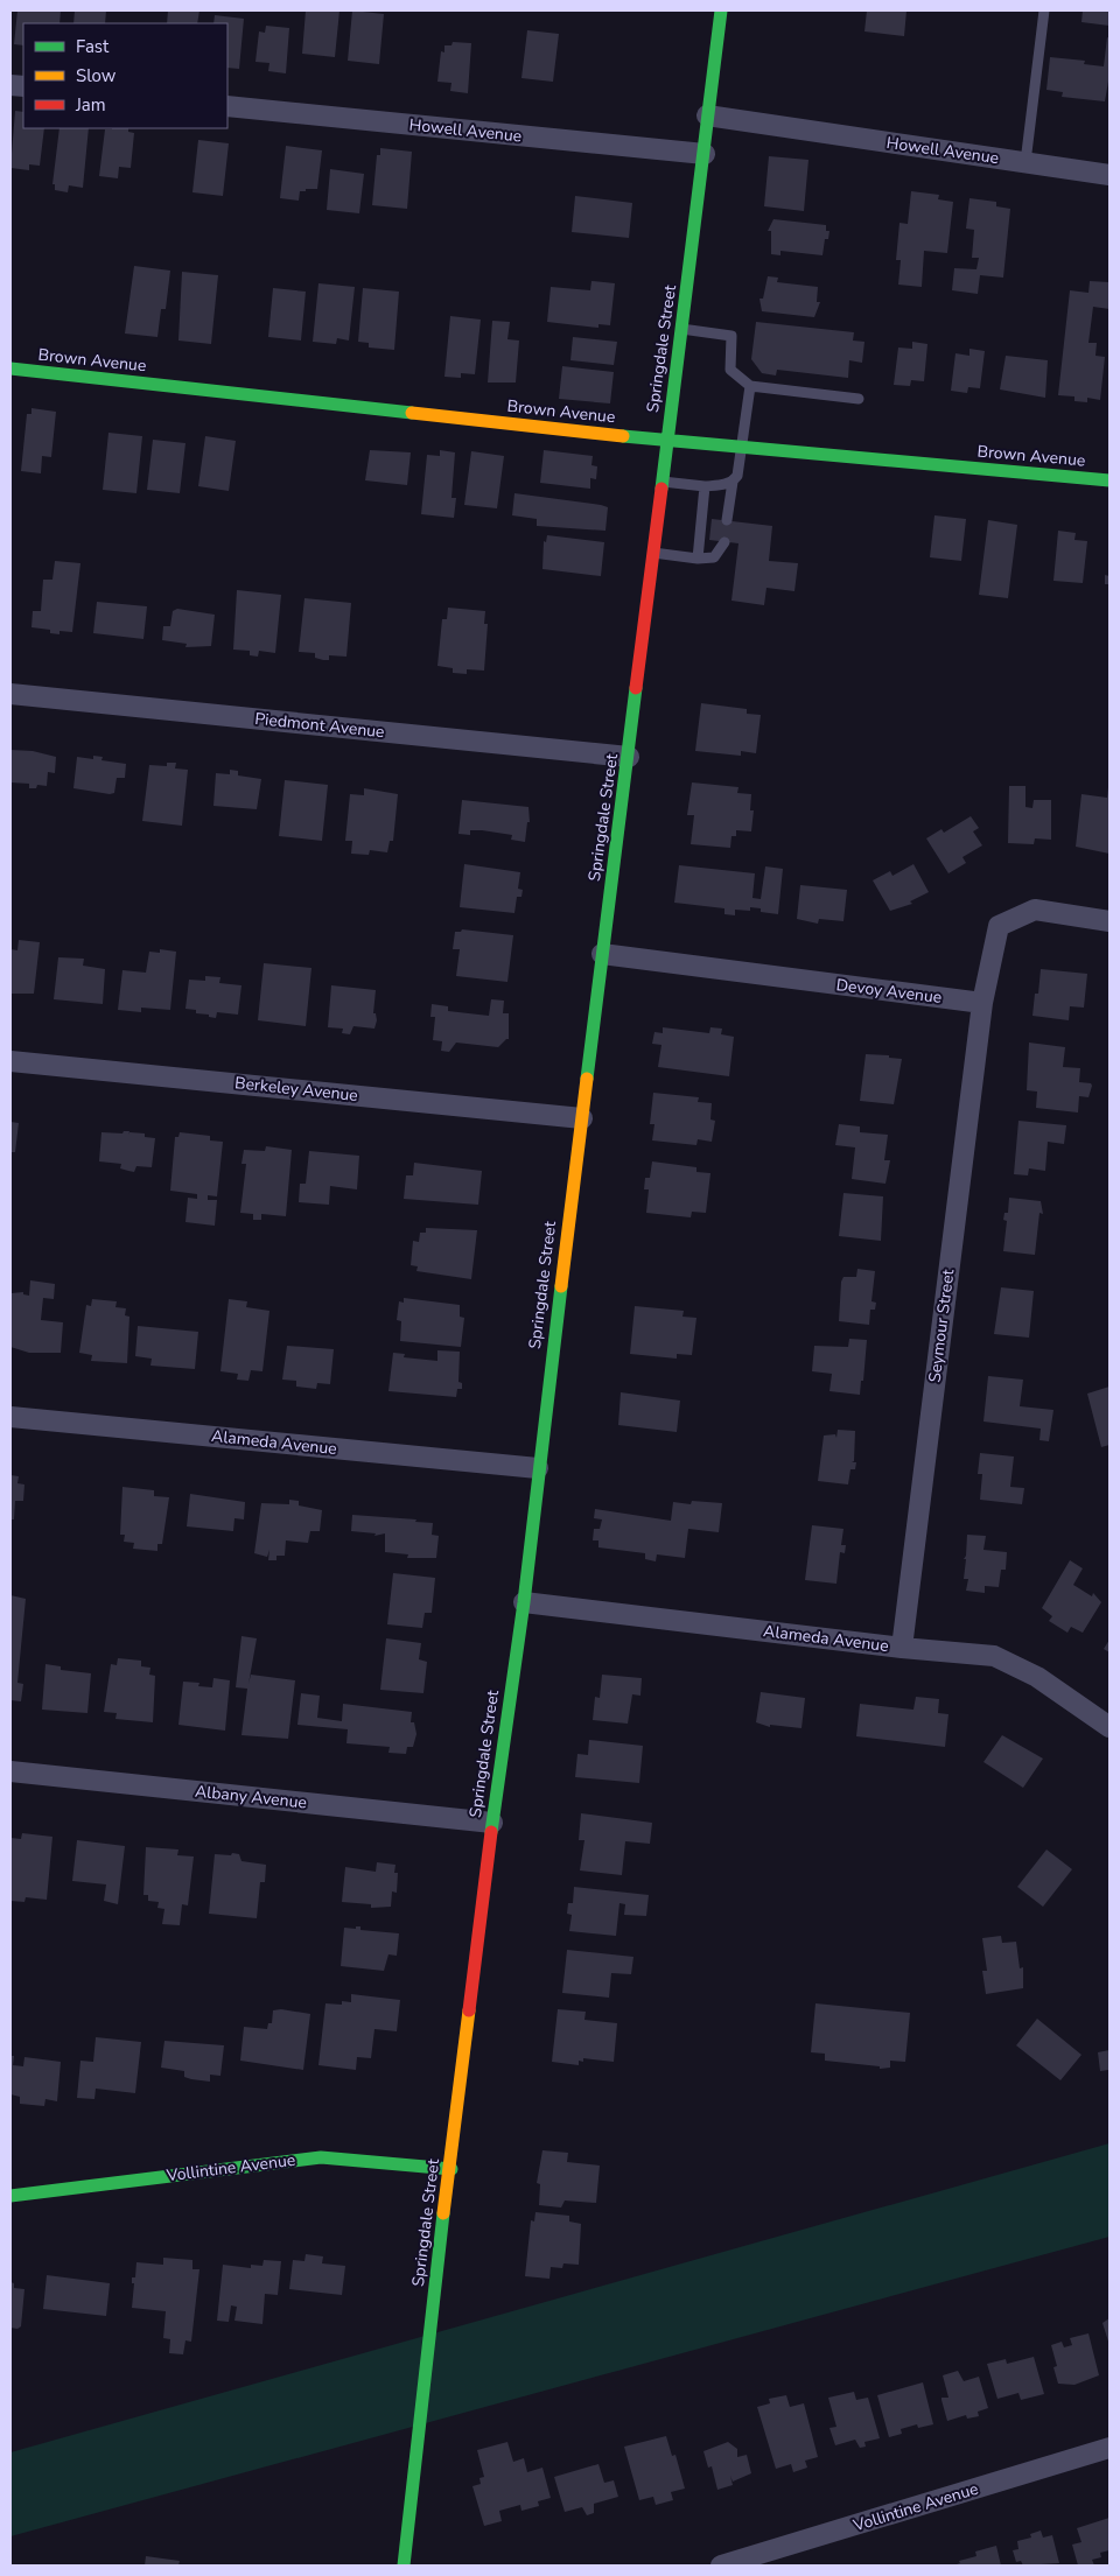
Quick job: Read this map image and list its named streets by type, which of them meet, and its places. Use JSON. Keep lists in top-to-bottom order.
{
  "streets": {
    "street": [
      "Howell Avenue",
      "Springdale Street",
      "Brown Avenue",
      "Piedmont Avenue",
      "Devoy Avenue",
      "Berkeley Avenue",
      "Seymour Street",
      "Alameda Avenue",
      "Albany Avenue",
      "Vollintine Avenue"
    ]
  },
  "crossings": [
    ["Howell Avenue", "Springdale Street"],
    ["Springdale Street", "Brown Avenue"],
    ["Springdale Street", "Piedmont Avenue"],
    ["Springdale Street", "Devoy Avenue"],
    ["Springdale Street", "Berkeley Avenue"],
    ["Springdale Street", "Alameda Avenue"],
    ["Springdale Street", "Albany Avenue"],
    ["Springdale Street", "Vollintine Avenue"],
    ["Devoy Avenue", "Seymour Street"],
    ["Seymour Street", "Alameda Avenue"]
  ],
  "legend": ["Fast", "Slow", "Jam"]
}
